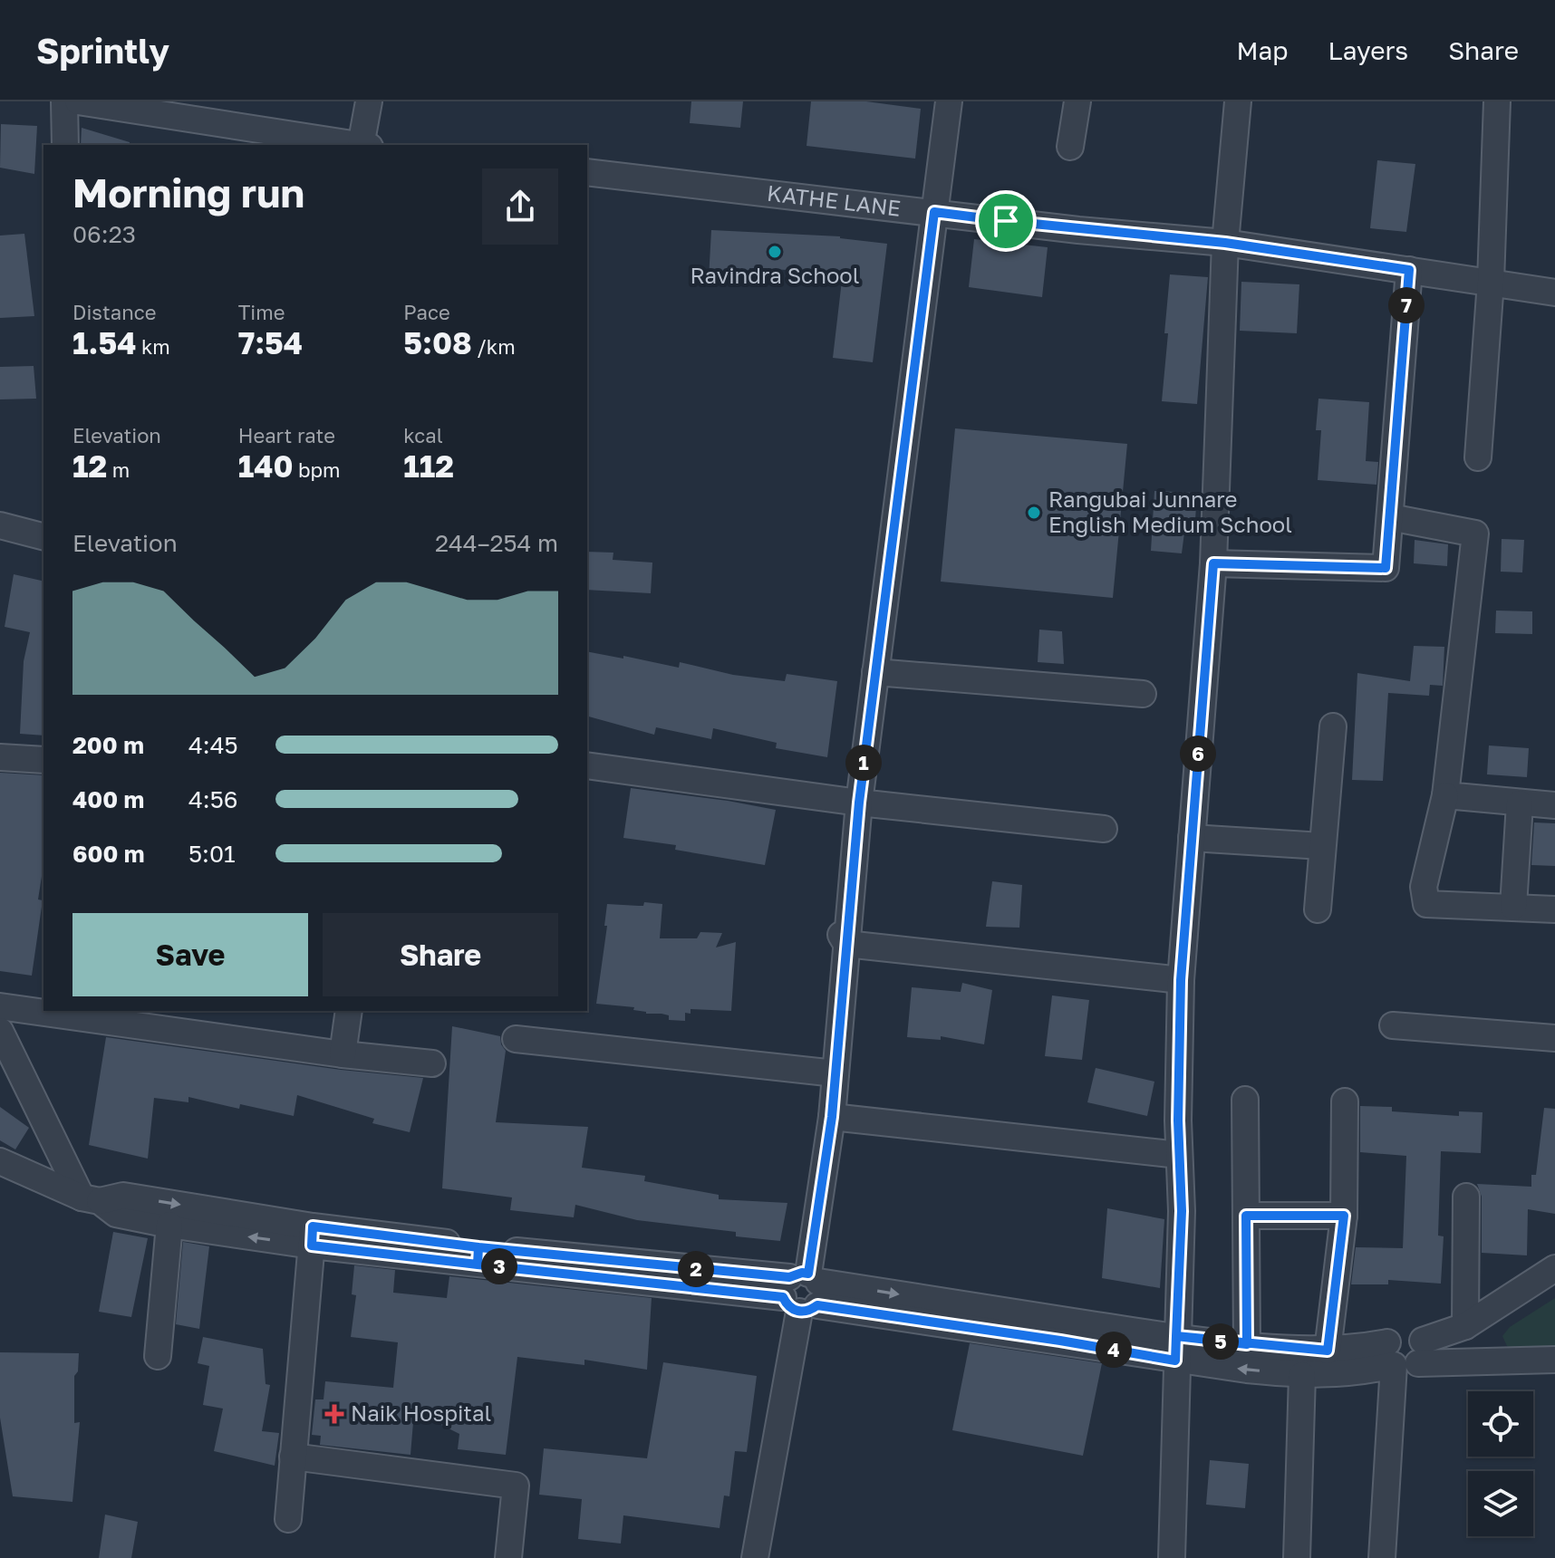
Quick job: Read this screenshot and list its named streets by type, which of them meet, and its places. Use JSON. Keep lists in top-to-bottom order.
{
  "streets": {
    "street": ["KATHE LANE"]
  },
  "places": {
    "other": ["Ravindra School", "Rangubai Junnare English Medium School"],
    "health": ["Naik Hospital"]
  },
  "page": {
    "header": "Sprintly",
    "nav": ["Map", "Layers", "Share"],
    "heading": ["Morning run", "06:23"],
    "stats": [
      ["Distance", "1.54 km"],
      ["Time", "7:54"],
      ["Pace", "5:08 /km"],
      ["Elevation", "12 m"],
      ["Heart rate", "140 bpm"],
      ["kcal", "112"]
    ],
    "pins": [
      "7",
      "6",
      "1",
      "3",
      "2",
      "5",
      "4"
    ],
    "chart": ["Elevation", "244–254 m"],
    "list": [
      {
        "name": "200 m",
        "note": "4:45"
      },
      {
        "name": "400 m",
        "note": "4:56"
      },
      {
        "name": "600 m",
        "note": "5:01"
      }
    ],
    "buttons": ["Save", "Share"]
  }
}
